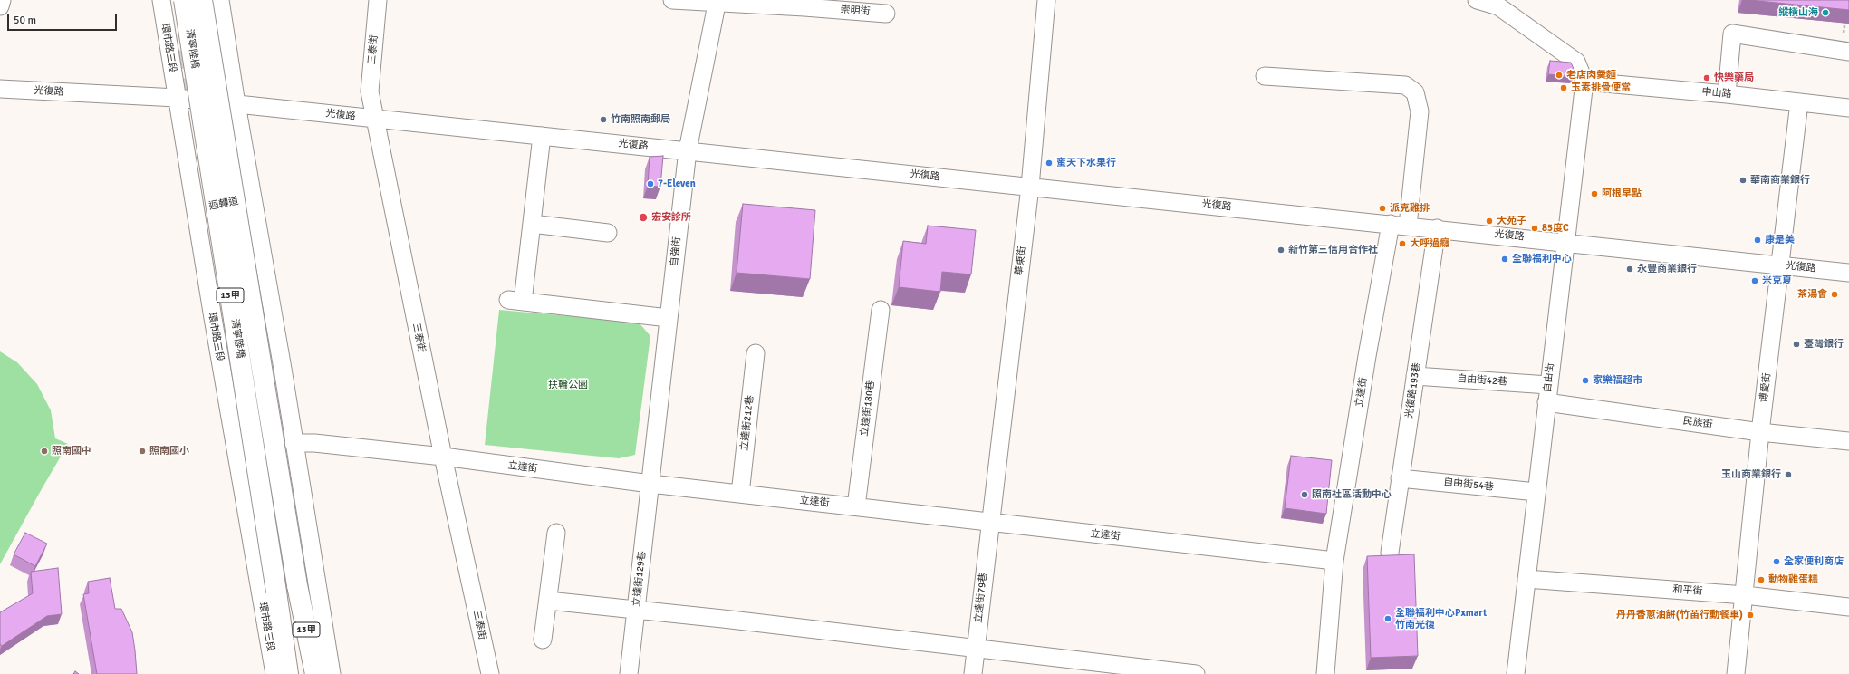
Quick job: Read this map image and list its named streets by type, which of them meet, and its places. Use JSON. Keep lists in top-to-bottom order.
{
  "streets": {
    "main road": ["環市路三段", "清寧陸橋", "13甲"],
    "street": [
      "崇明街",
      "三泰街",
      "光復路",
      "中山路",
      "迴轉道",
      "自強街",
      "華東街",
      "自由街",
      "自由街42巷",
      "博愛街",
      "光復路193巷",
      "立達街",
      "立達街180巷",
      "立達街212巷",
      "民族街",
      "自由街54巷",
      "立達街129巷",
      "和平街",
      "立達街79巷"
    ]
  },
  "crossings": [
    ["崇明街", "自強街"],
    ["環市路三段", "清寧陸橋"],
    ["環市路三段", "光復路"],
    ["環市路三段", "迴轉道"],
    ["三泰街", "光復路"],
    ["三泰街", "立達街"],
    ["光復路", "自強街"],
    ["光復路", "華東街"],
    ["光復路", "自由街"],
    ["光復路", "博愛街"],
    ["光復路", "光復路193巷"],
    ["光復路", "立達街"],
    ["中山路", "自由街"],
    ["中山路", "博愛街"],
    ["自強街", "立達街"],
    ["自強街", "立達街129巷"],
    ["華東街", "立達街"],
    ["華東街", "立達街79巷"],
    ["自由街", "自由街42巷"],
    ["自由街", "民族街"],
    ["自由街", "自由街54巷"],
    ["自由街", "和平街"],
    ["自由街42巷", "光復路193巷"],
    ["博愛街", "民族街"],
    ["博愛街", "和平街"],
    ["光復路193巷", "自由街54巷"],
    ["立達街", "立達街180巷"],
    ["立達街", "立達街212巷"],
    ["立達街", "立達街129巷"],
    ["立達街", "立達街79巷"]
  ],
  "parks": ["扶輪公園"],
  "places": [
    "縱橫山海",
    "老店肉羮麵",
    "快樂藥局",
    "玉素排骨便當",
    "竹南照南郵局",
    "蜜天下水果行",
    "華南商業銀行",
    "7-Eleven",
    "阿根早點",
    "派克雞排",
    "宏安診所",
    "大苑子",
    "85度C",
    "康是美",
    "大呼過癮",
    "新竹第三信用合作社",
    "全聯福利中心",
    "永豐商業銀行",
    "米克夏",
    "茶湯會",
    "臺灣銀行",
    "家樂福超市",
    "照南國中",
    "照南國小",
    "玉山商業銀行",
    "照南社區活動中心",
    "全家便利商店",
    "動物雞蛋糕",
    "丹丹香蔥油餅(竹苖行動餐車)",
    "全聯福利中心Pxmart 竹南光復"
  ],
  "scale_bar": "50 m"
}
